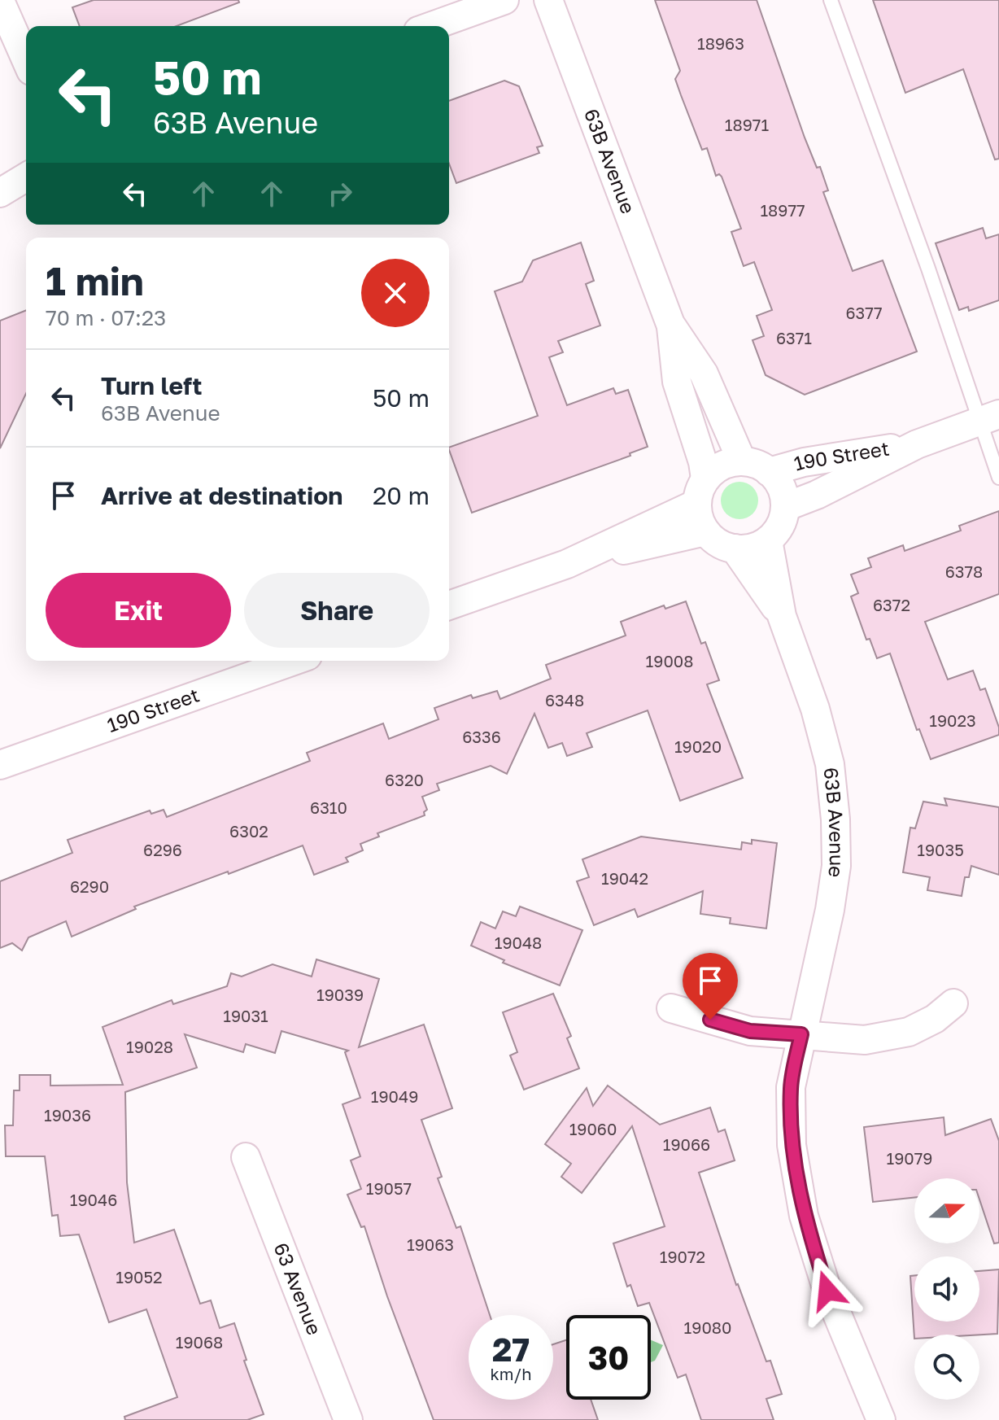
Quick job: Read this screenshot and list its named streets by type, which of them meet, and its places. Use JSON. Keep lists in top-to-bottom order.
{
  "streets": {
    "street": ["63B Avenue", "190 Street", "63 Avenue"]
  },
  "crossings": [
    ["63B Avenue", "190 Street"]
  ],
  "house_numbers": [
    "18963",
    "18971",
    "18977",
    "6377",
    "6371",
    "6378",
    "6372",
    "19008",
    "6348",
    "19023",
    "6336",
    "19020",
    "6320",
    "6310",
    "6302",
    "6296",
    "19035",
    "19042",
    "6290",
    "19048",
    "19039",
    "19031",
    "19028",
    "19049",
    "19036",
    "19060",
    "19066",
    "19079",
    "19057",
    "19046",
    "19063",
    "19072",
    "19052",
    "19080",
    "19068"
  ],
  "north": "right",
  "page": {
    "turn": ["50 m", "63B Avenue"],
    "heading": ["1 min", "70 m · 07:23"],
    "list": [
      {
        "name": "Turn left",
        "note": "63B Avenue",
        "value": "50 m"
      },
      {
        "name": "Arrive at destination",
        "value": "20 m"
      }
    ],
    "buttons": ["Exit", "Share"],
    "speed": "27 km/h",
    "limit": "30"
  }
}
